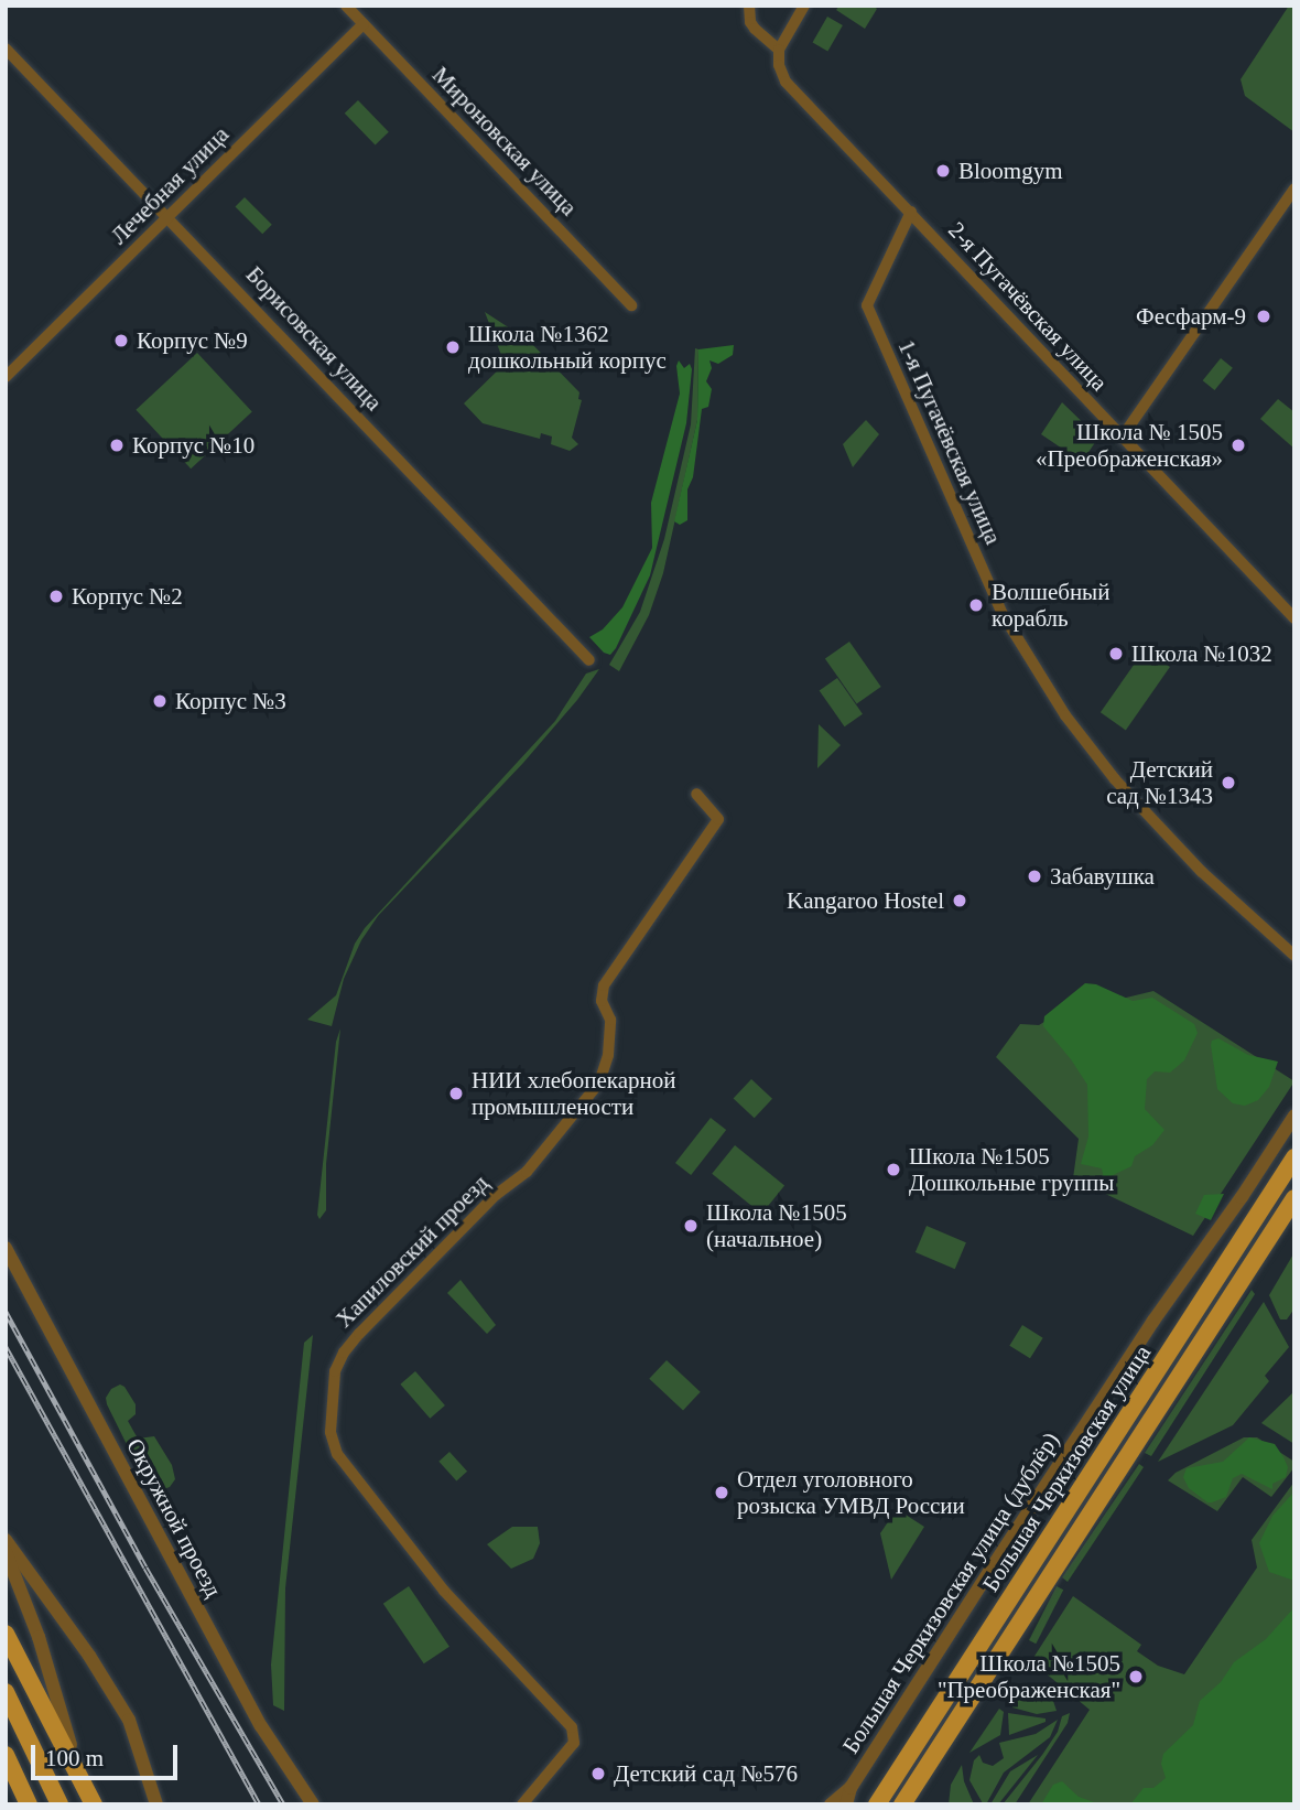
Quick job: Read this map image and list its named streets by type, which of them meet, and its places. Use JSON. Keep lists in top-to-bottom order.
{
  "streets": {
    "main road": ["Большая Черкизовская улица"],
    "street": [
      "Мироновская улица",
      "Лечебная улица",
      "2-я Пугачёвская улица",
      "Борисовская улица",
      "1-я Пугачёвская улица",
      "Хапиловский проезд",
      "Окружной проезд",
      "Большая Черкизовская улица (дублёр)"
    ]
  },
  "crossings": [
    ["Мироновская улица", "Лечебная улица"],
    ["Лечебная улица", "Борисовская улица"],
    ["2-я Пугачёвская улица", "1-я Пугачёвская улица"]
  ],
  "places": [
    "Bloomgym",
    "Фесфарм-9",
    "Корпус №9",
    "Школа №1362 дошкольный корпус",
    "Корпус №10",
    "Школа № 1505 «Преображенская»",
    "Корпус №2",
    "Волшебный корабль",
    "Школа №1032",
    "Корпус №3",
    "Детский сад №1343",
    "Забавушка",
    "Kangaroo Hostel",
    "НИИ хлебопекарной промышлености",
    "Школа №1505 Дошкольные группы",
    "Школа №1505 (начальное)",
    "Отдел уголовного розыска УМВД России",
    "Школа №1505 \"Преображенская\"",
    "Детский сад №576"
  ],
  "scale_bar": "100 m"
}
